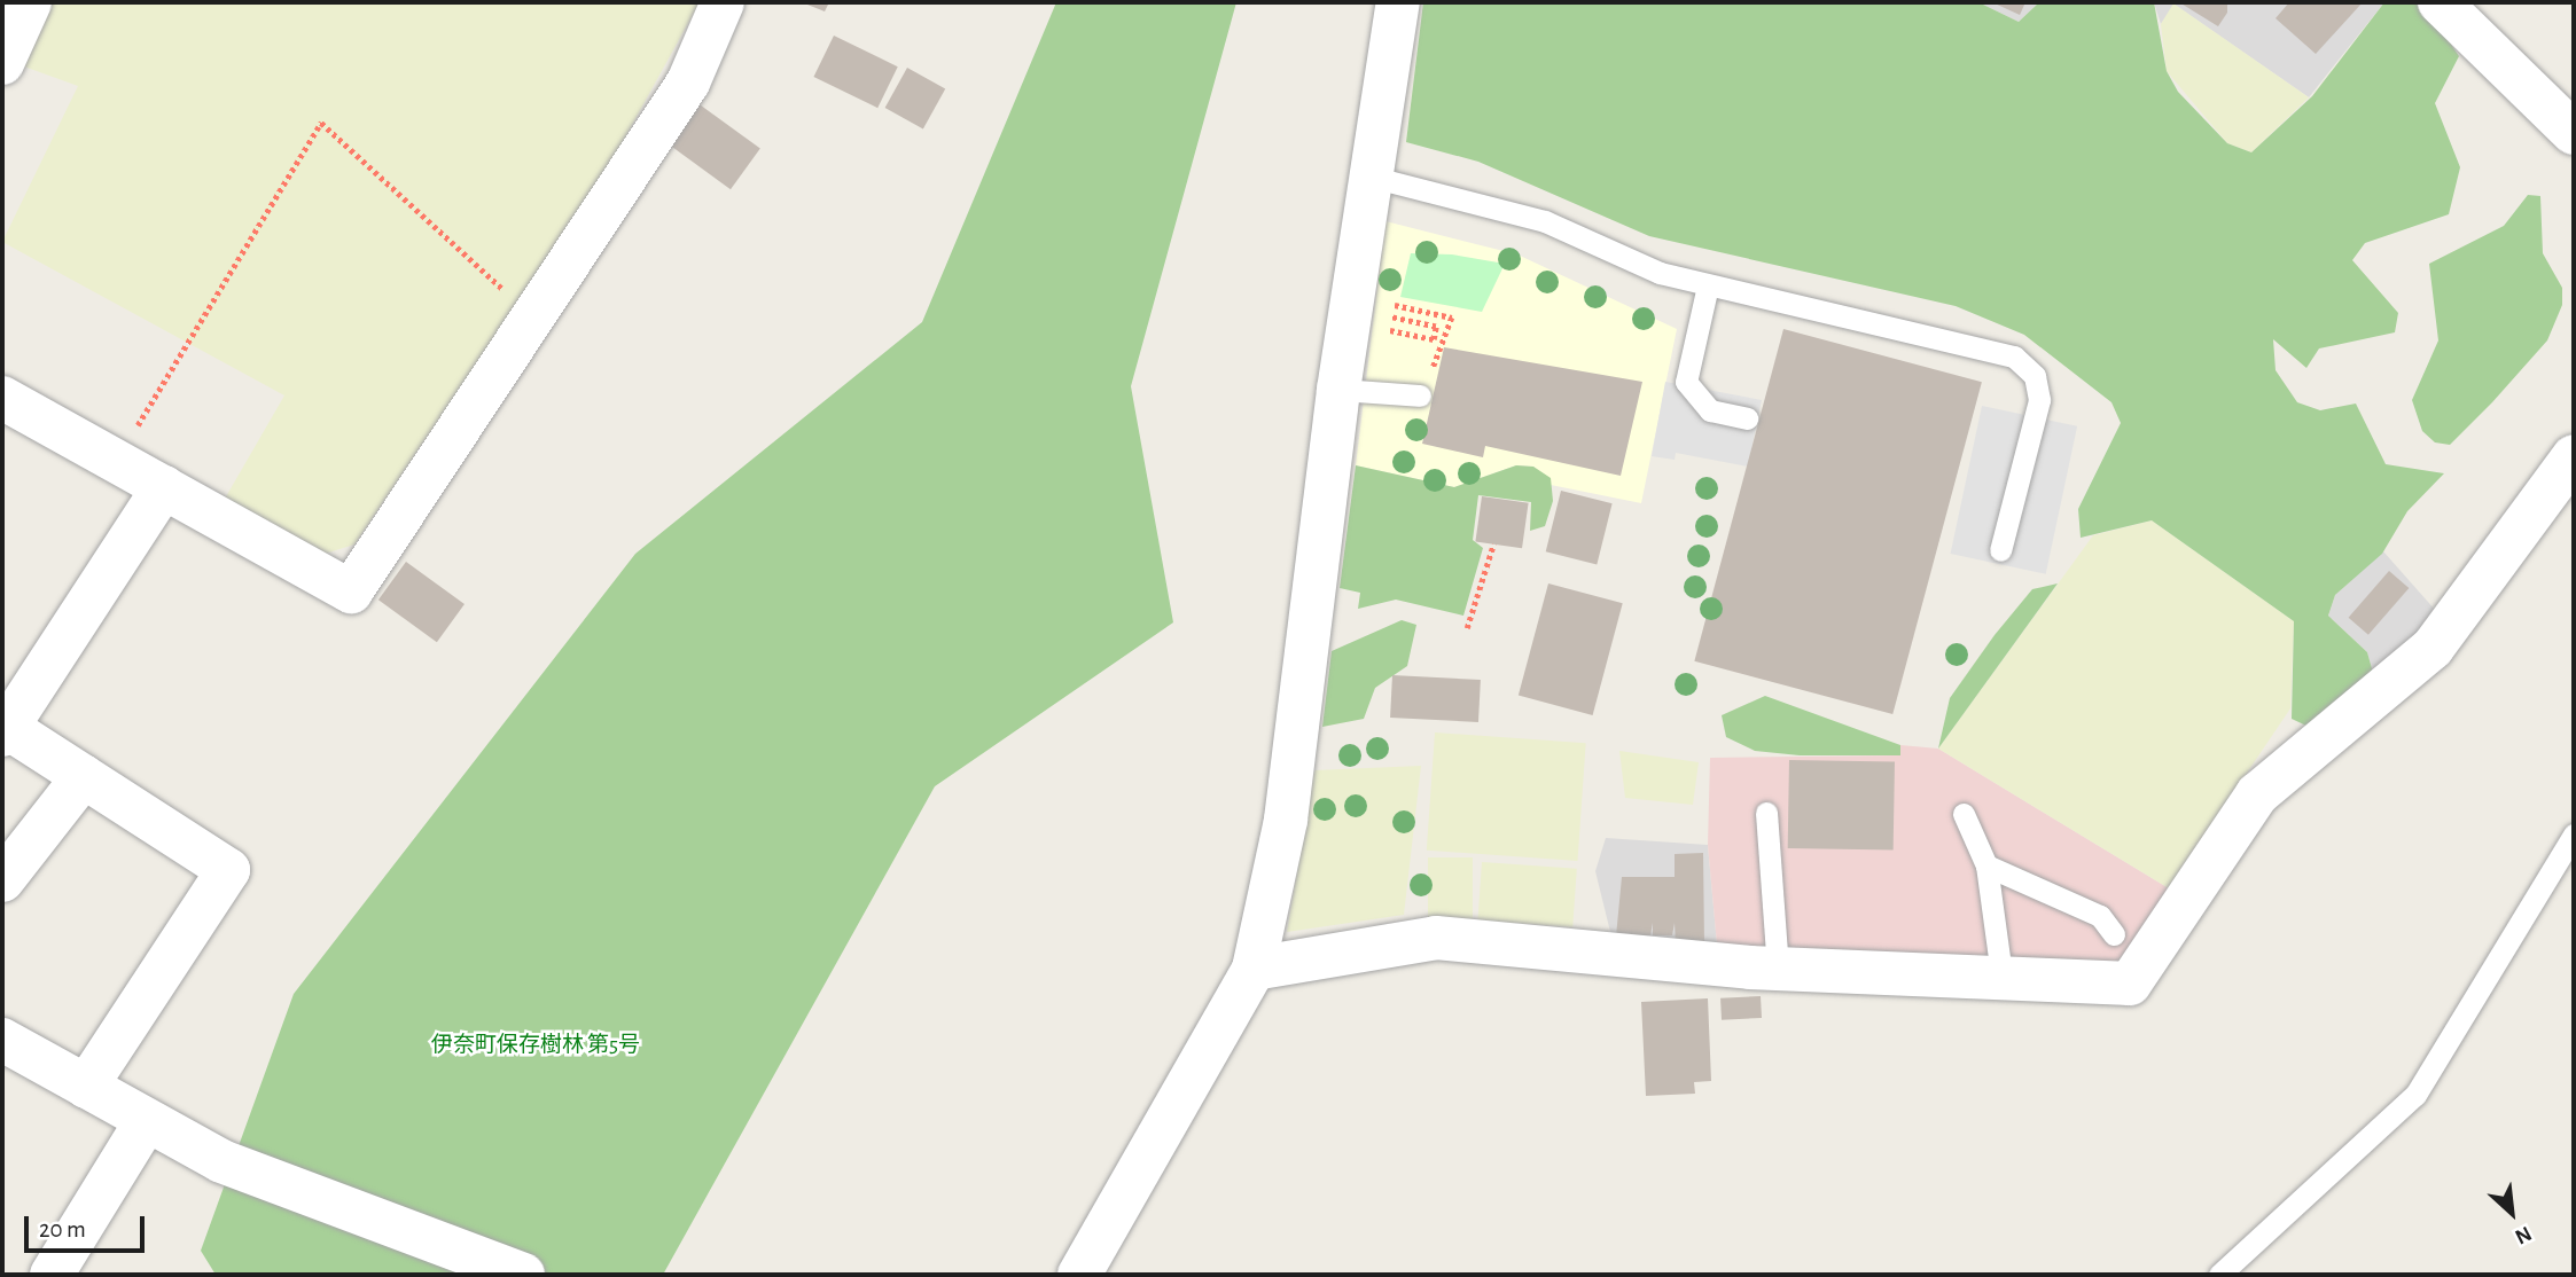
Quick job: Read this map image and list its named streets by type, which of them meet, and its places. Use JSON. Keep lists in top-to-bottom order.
{
  "parks": ["伊奈町保存樹林 第5号"],
  "scale_bar": "20 m",
  "north": "bottom right"
}
